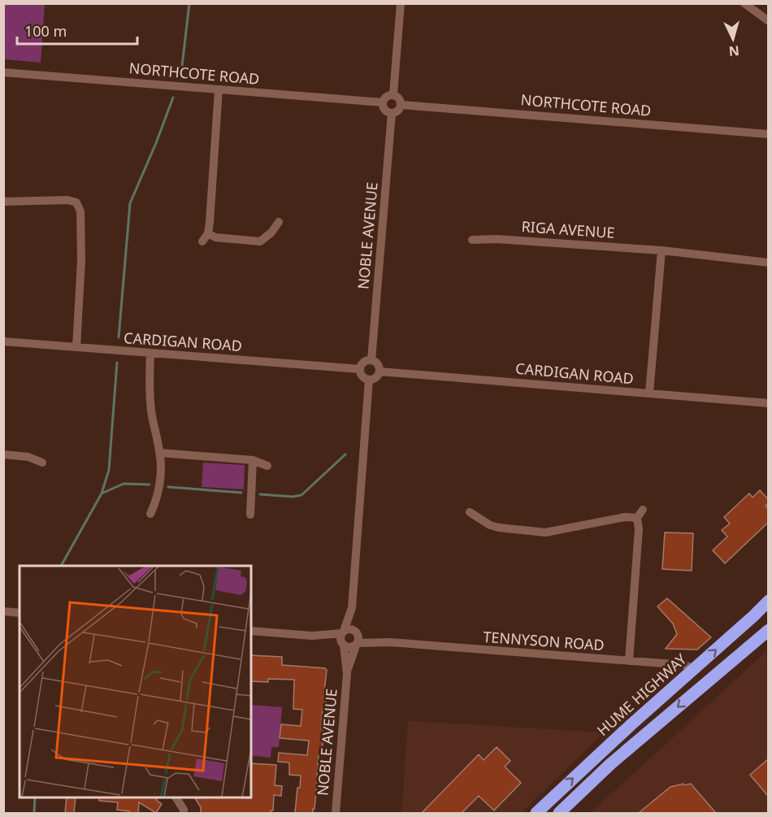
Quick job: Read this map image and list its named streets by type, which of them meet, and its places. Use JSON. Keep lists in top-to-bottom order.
{
  "streets": {
    "highway": ["HUME HIGHWAY"],
    "street": [
      "NORTHCOTE ROAD",
      "RIGA AVENUE",
      "NOBLE AVENUE",
      "CARDIGAN ROAD",
      "TENNYSON ROAD"
    ]
  },
  "crossings": [
    ["NORTHCOTE ROAD", "NOBLE AVENUE"],
    ["NOBLE AVENUE", "CARDIGAN ROAD"],
    ["NOBLE AVENUE", "TENNYSON ROAD"],
    ["TENNYSON ROAD", "HUME HIGHWAY"]
  ],
  "scale_bar": "100 m",
  "north": "bottom"
}
